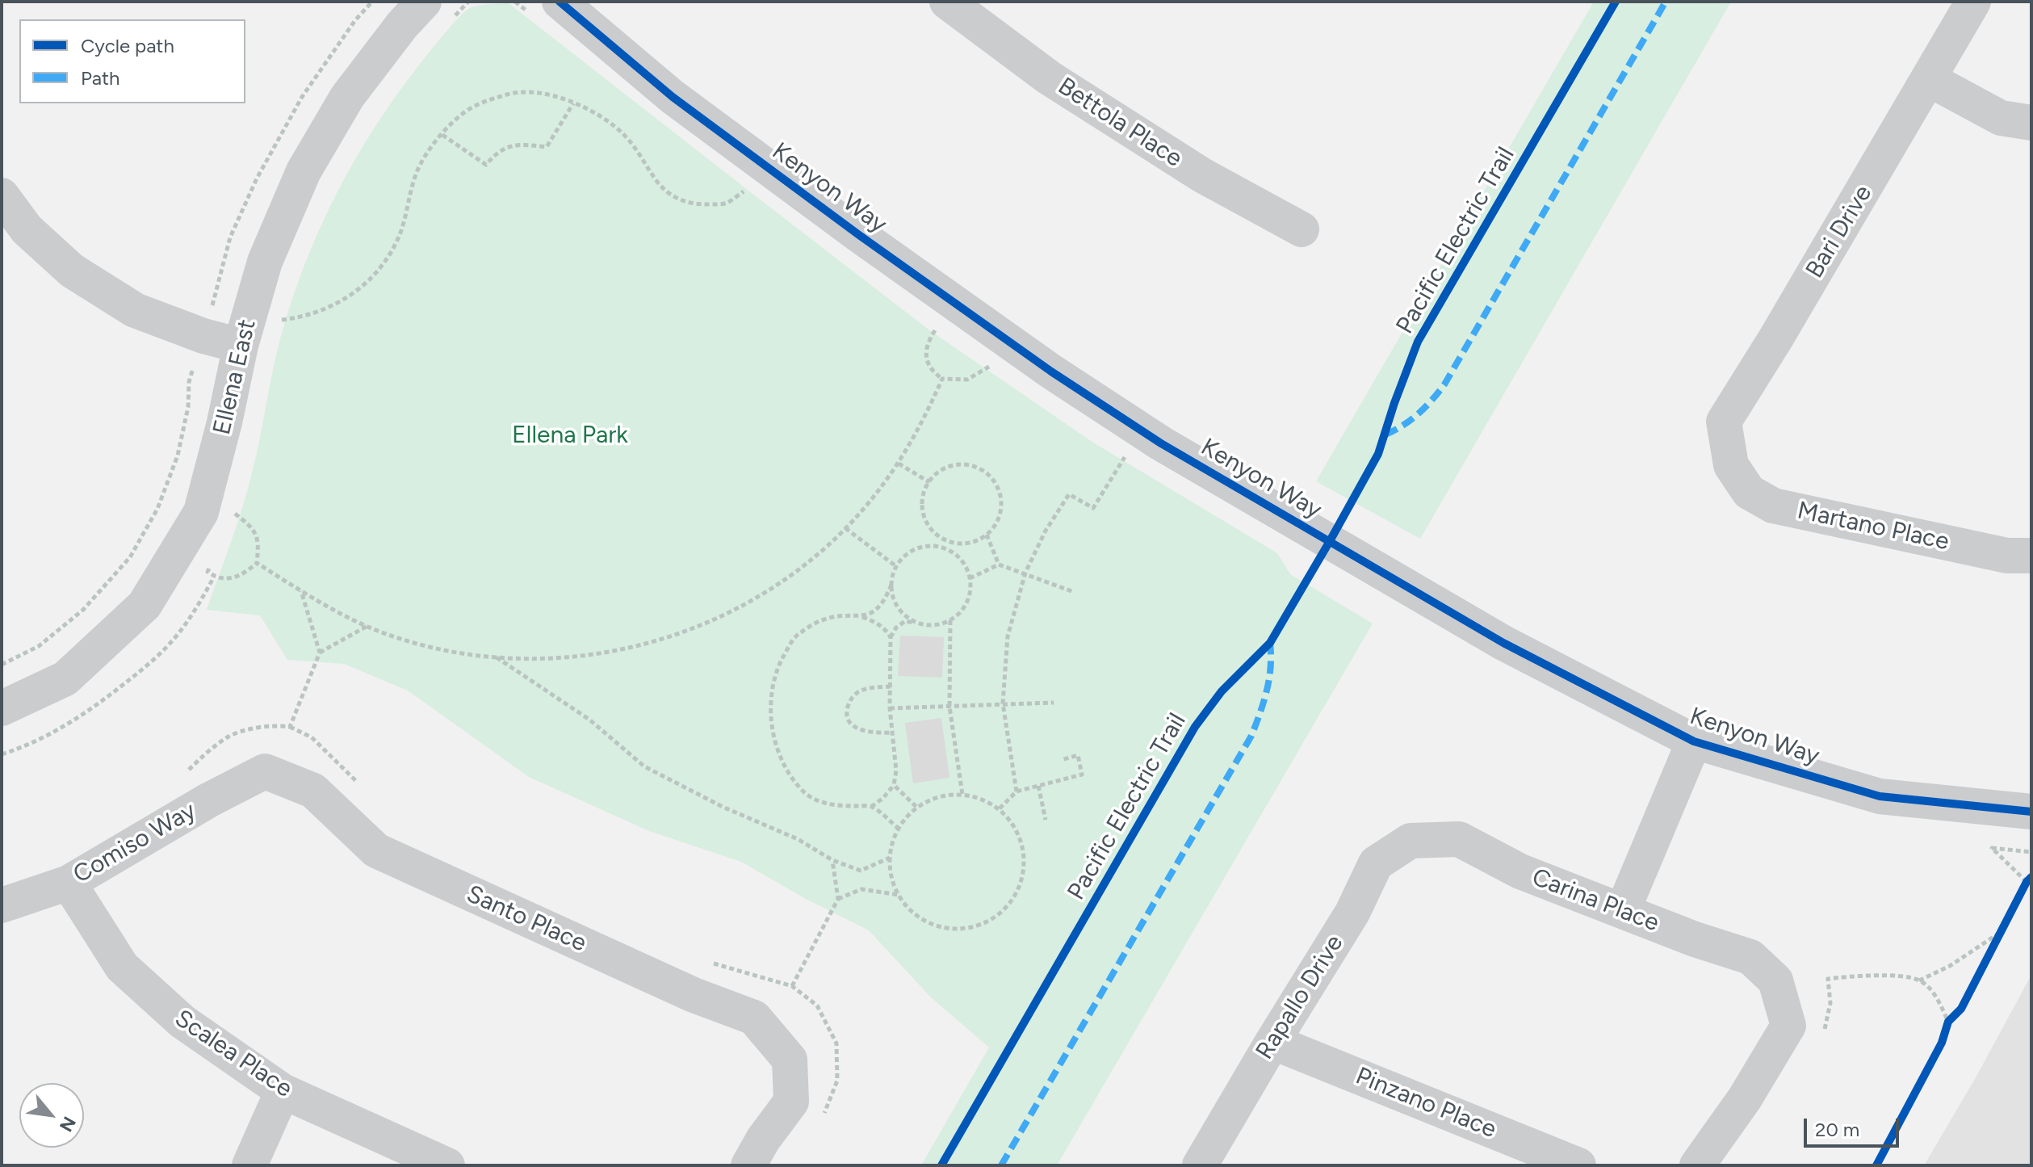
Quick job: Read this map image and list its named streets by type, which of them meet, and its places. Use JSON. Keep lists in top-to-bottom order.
{
  "streets": {
    "street": [
      "Bettola Place",
      "Kenyon Way",
      "Bari Drive",
      "Ellena East",
      "Martano Place",
      "Comiso Way",
      "Carina Place",
      "Santo Place",
      "Rapallo Drive",
      "Scalea Place",
      "Pinzano Place"
    ],
    "cycle path": ["Pacific Electric Trail"]
  },
  "crossings": [
    ["Bari Drive", "Martano Place"],
    ["Comiso Way", "Santo Place"],
    ["Comiso Way", "Scalea Place"],
    ["Carina Place", "Rapallo Drive"],
    ["Rapallo Drive", "Pinzano Place"]
  ],
  "parks": ["Ellena Park"],
  "legend": ["Cycle path", "Path"],
  "scale_bar": "20 m",
  "north": "bottom right"
}
